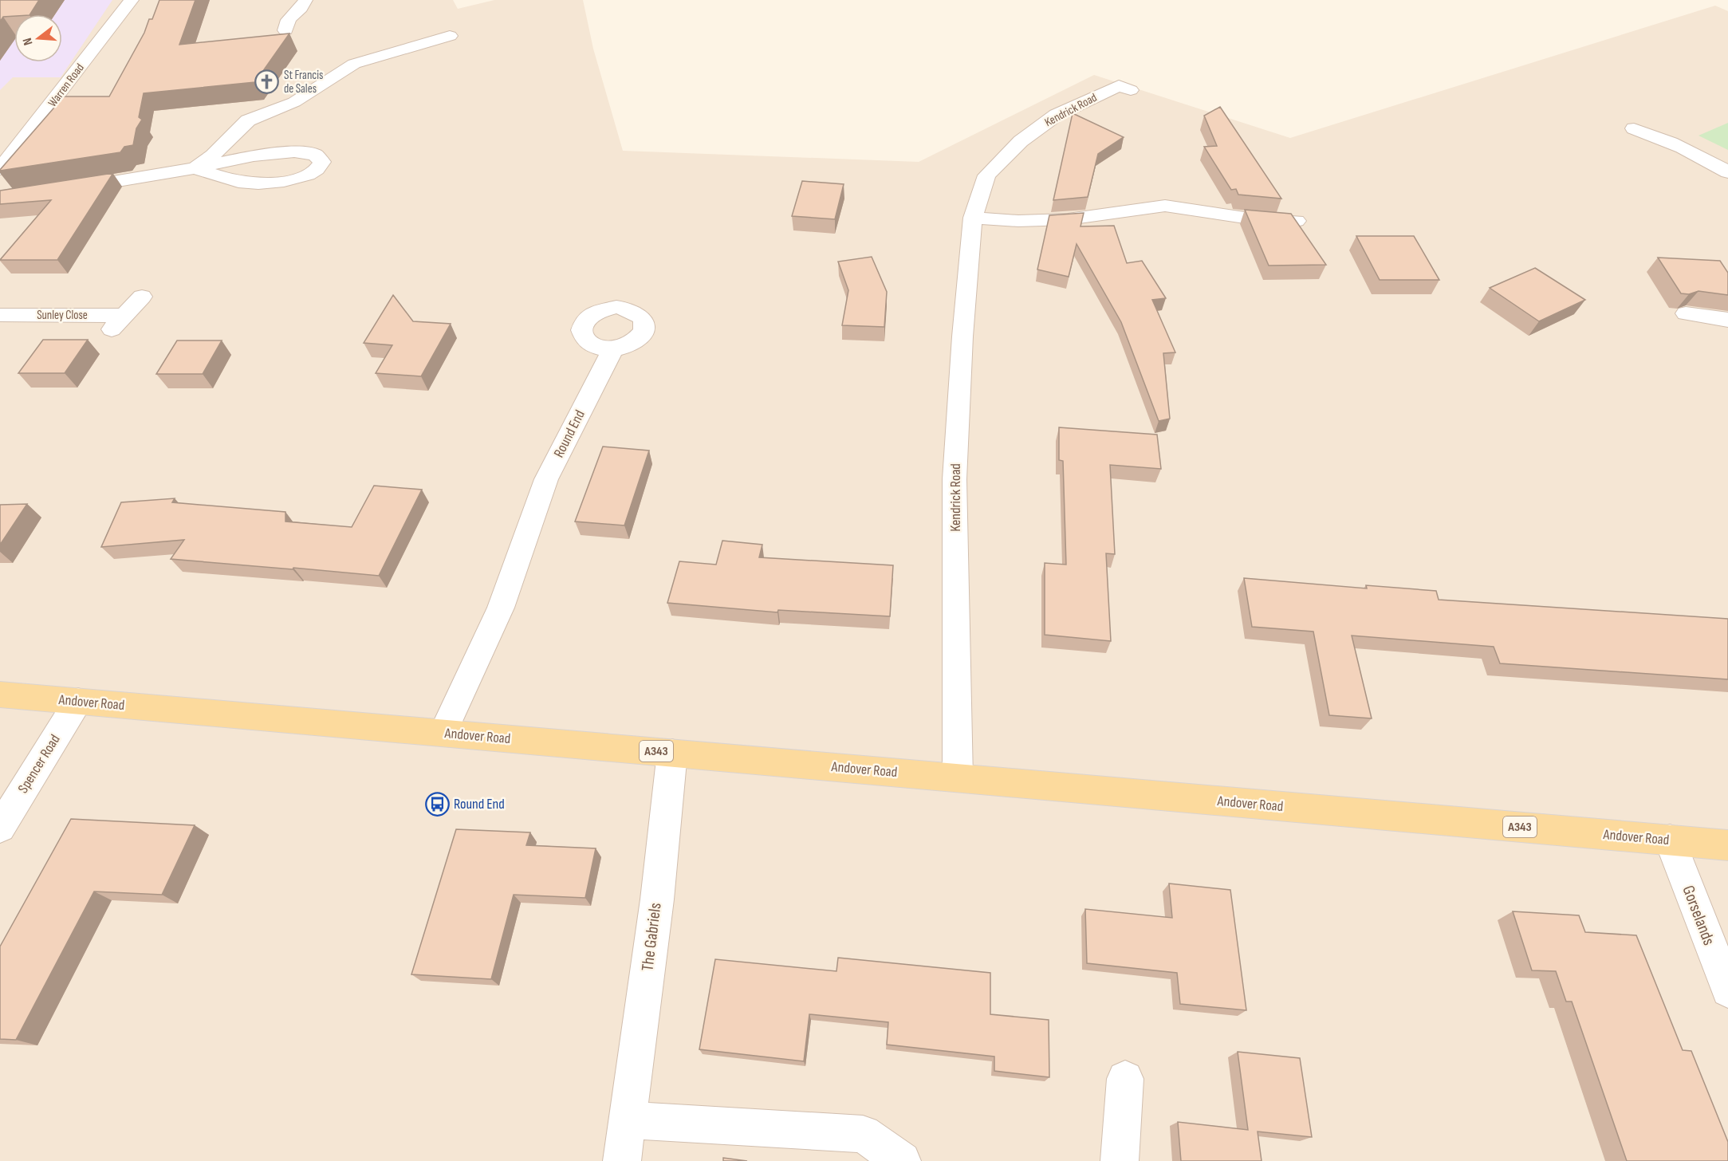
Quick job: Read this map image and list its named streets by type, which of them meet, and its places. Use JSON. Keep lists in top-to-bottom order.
{
  "streets": {
    "main road": ["Andover Road", "A343"],
    "street": [
      "Warren Road",
      "Kendrick Road",
      "Sunley Close",
      "Round End",
      "Spencer Road",
      "Gorselands",
      "The Gabriels"
    ]
  },
  "crossings": [
    ["Kendrick Road", "Andover Road"],
    ["Round End", "Andover Road"],
    ["Andover Road", "Spencer Road"],
    ["Andover Road", "Gorselands"],
    ["Andover Road", "The Gabriels"]
  ],
  "places": {
    "church": ["St Francis de Sales"],
    "bus stop": ["Round End"]
  },
  "north": "left"
}
